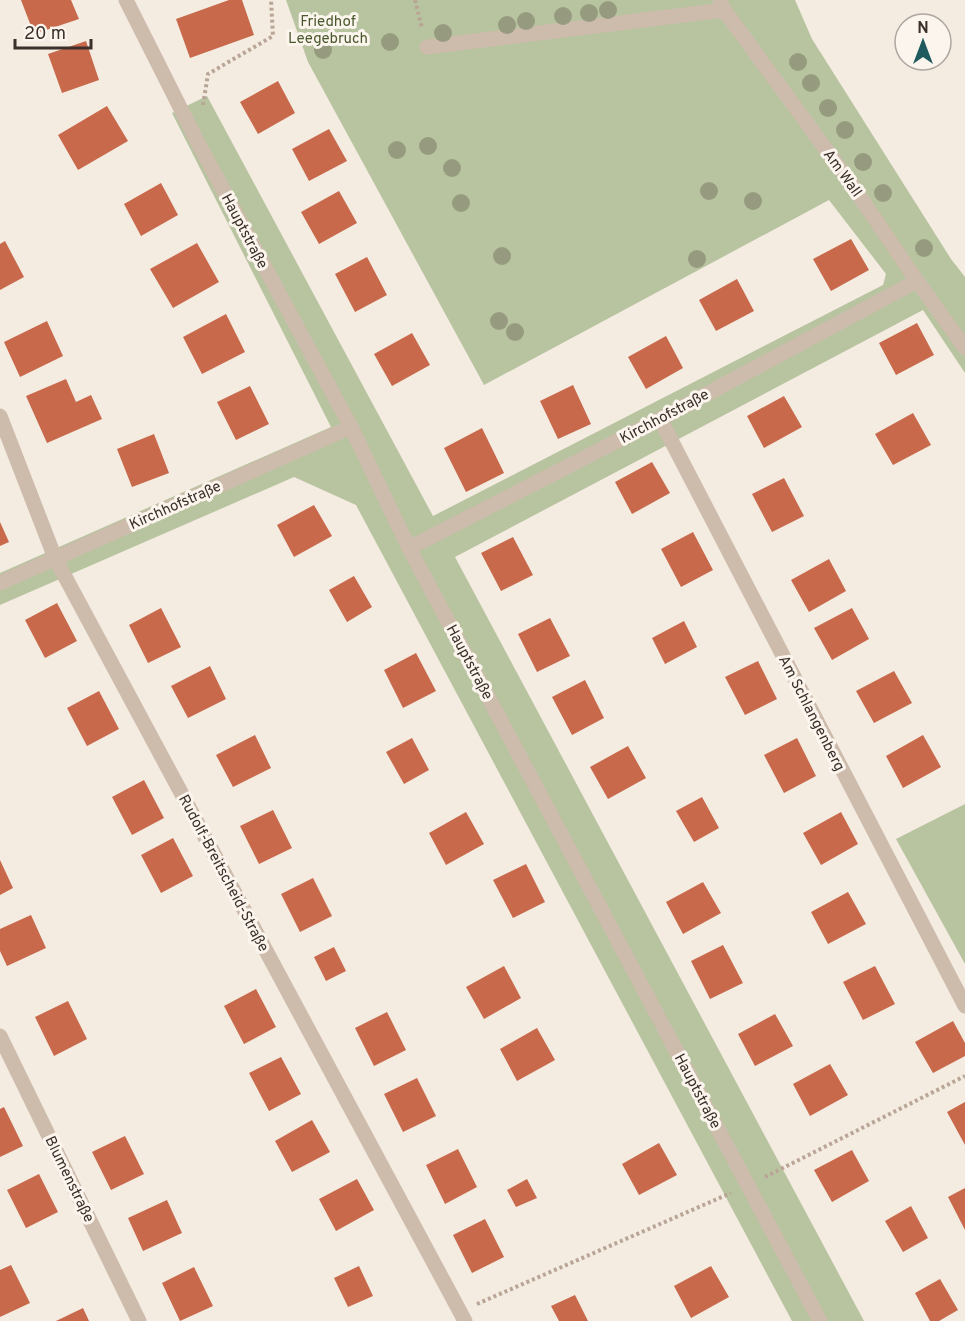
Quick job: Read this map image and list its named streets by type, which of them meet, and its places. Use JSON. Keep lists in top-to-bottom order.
{
  "streets": {
    "street": [
      "Am Wall",
      "Hauptstraße",
      "Kirchhofstraße",
      "Am Schlangenberg",
      "Rudolf-Breitscheid-Straße",
      "Blumenstraße"
    ]
  },
  "crossings": [
    ["Am Wall", "Kirchhofstraße"],
    ["Hauptstraße", "Kirchhofstraße"],
    ["Kirchhofstraße", "Am Schlangenberg"],
    ["Kirchhofstraße", "Rudolf-Breitscheid-Straße"]
  ],
  "parks": ["Friedhof Leegebruch"],
  "scale_bar": "20 m",
  "north": "top"
}
